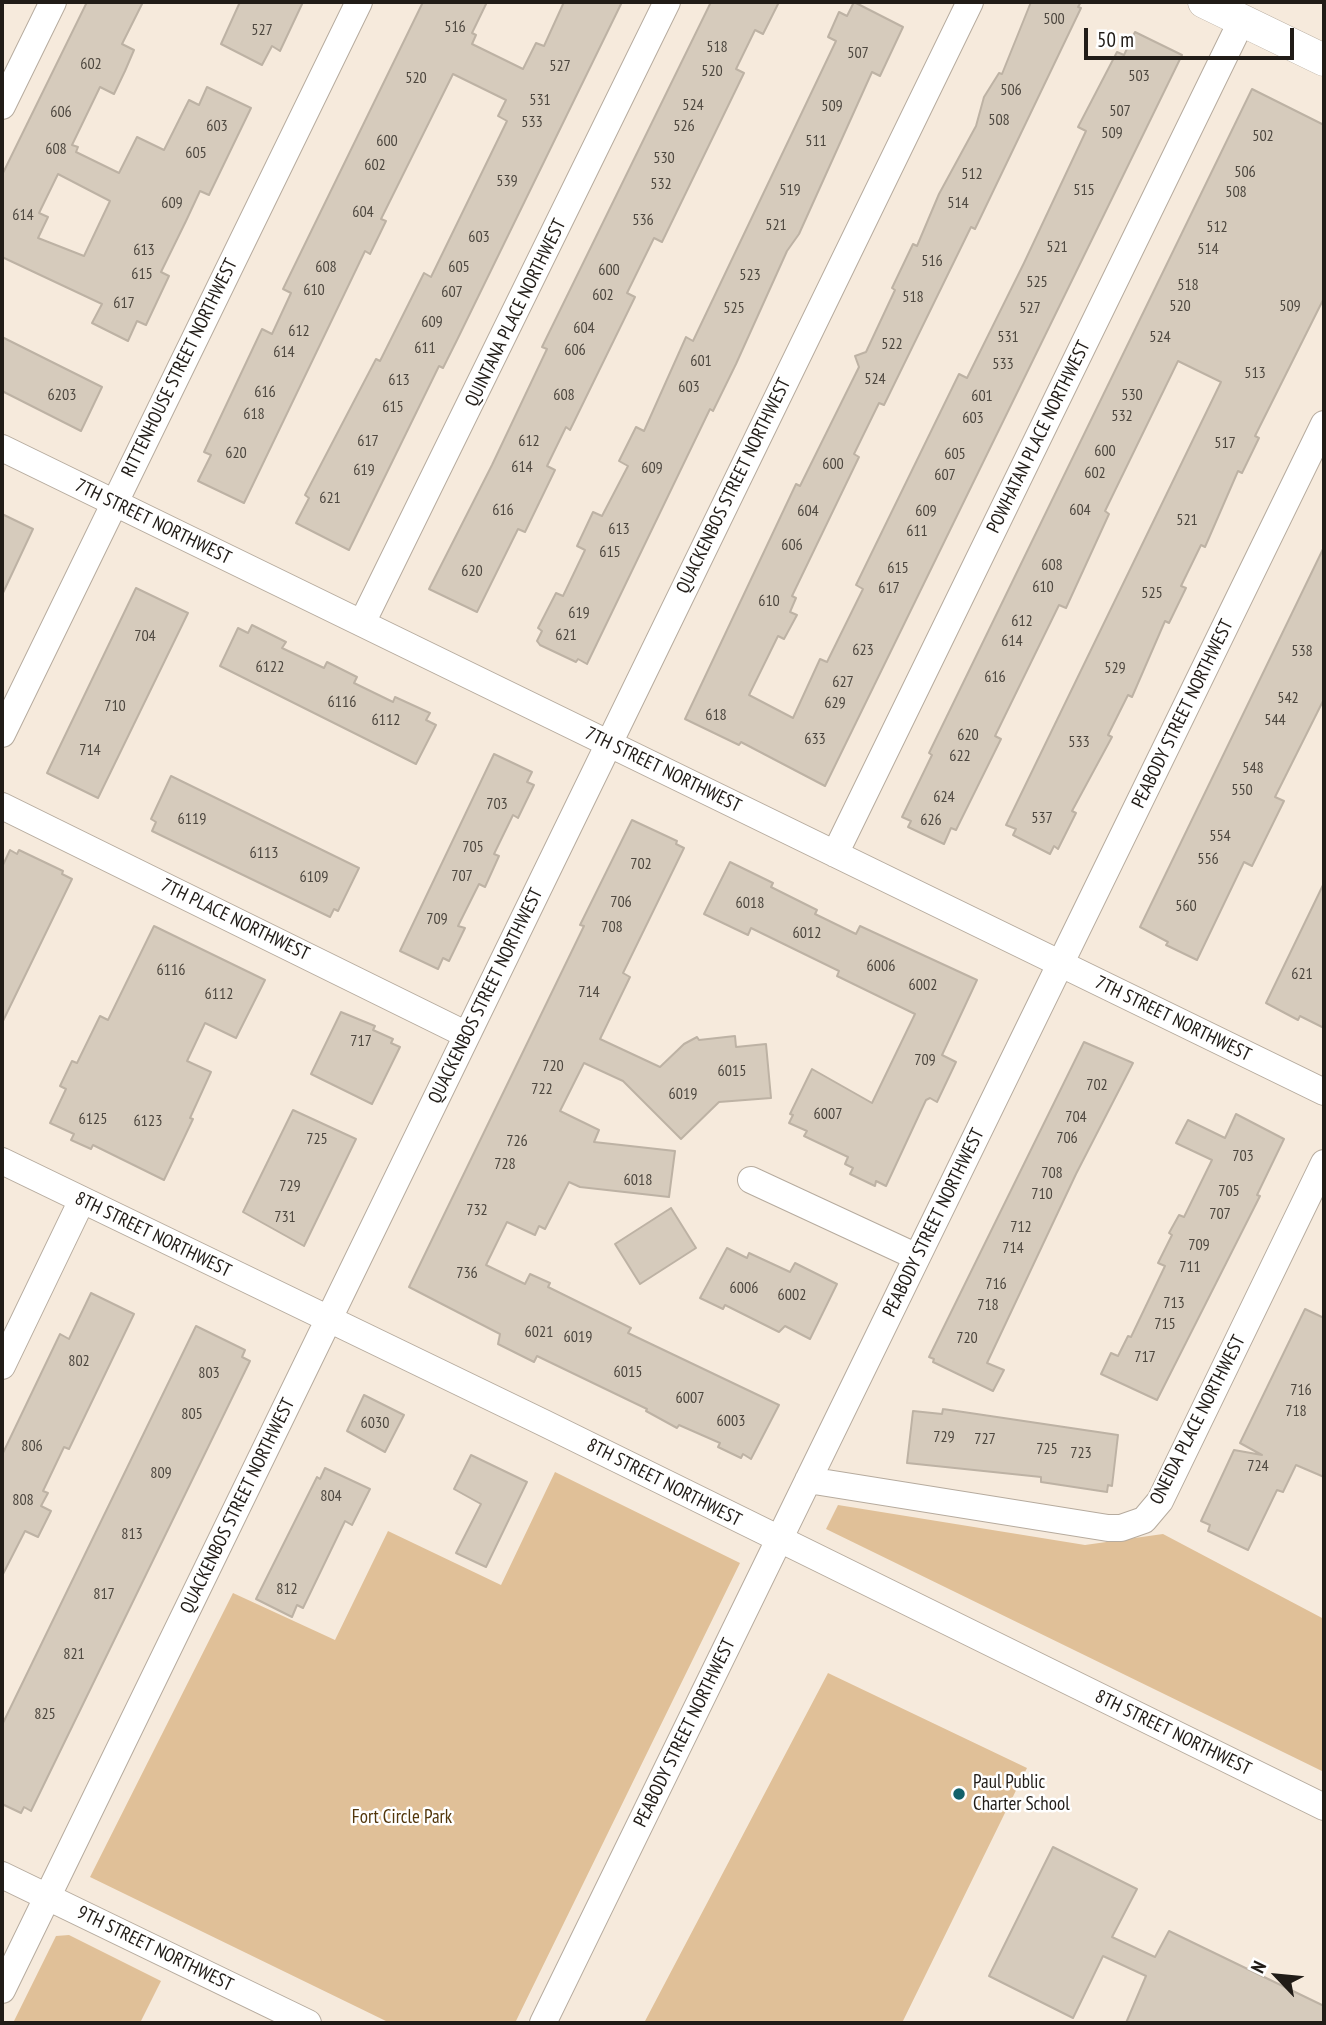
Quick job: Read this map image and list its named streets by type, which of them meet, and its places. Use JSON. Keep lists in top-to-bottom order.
{
  "streets": {
    "street": [
      "QUINTANA PLACE NORTHWEST",
      "RITTENHOUSE STREET NORTHWEST",
      "POWHATAN PLACE NORTHWEST",
      "QUACKENBOS STREET NORTHWEST",
      "7TH STREET NORTHWEST",
      "PEABODY STREET NORTHWEST",
      "7TH PLACE NORTHWEST",
      "8TH STREET NORTHWEST",
      "ONEIDA PLACE NORTHWEST",
      "9TH STREET NORTHWEST"
    ]
  },
  "crossings": [
    ["QUINTANA PLACE NORTHWEST", "7TH STREET NORTHWEST"],
    ["RITTENHOUSE STREET NORTHWEST", "7TH STREET NORTHWEST"],
    ["POWHATAN PLACE NORTHWEST", "7TH STREET NORTHWEST"],
    ["QUACKENBOS STREET NORTHWEST", "7TH STREET NORTHWEST"],
    ["QUACKENBOS STREET NORTHWEST", "7TH PLACE NORTHWEST"],
    ["QUACKENBOS STREET NORTHWEST", "8TH STREET NORTHWEST"],
    ["QUACKENBOS STREET NORTHWEST", "9TH STREET NORTHWEST"],
    ["7TH STREET NORTHWEST", "PEABODY STREET NORTHWEST"],
    ["PEABODY STREET NORTHWEST", "8TH STREET NORTHWEST"],
    ["PEABODY STREET NORTHWEST", "ONEIDA PLACE NORTHWEST"]
  ],
  "parks": ["Fort Circle Park"],
  "places": ["Paul Public Charter School"],
  "house_numbers": [
    "500",
    "516",
    "527",
    "518",
    "507",
    "602",
    "527",
    "520",
    "503",
    "520",
    "506",
    "531",
    "524",
    "509",
    "507",
    "606",
    "508",
    "533",
    "603",
    "526",
    "509",
    "502",
    "600",
    "511",
    "608",
    "605",
    "530",
    "602",
    "506",
    "512",
    "539",
    "532",
    "519",
    "515",
    "508",
    "609",
    "514",
    "604",
    "614",
    "536",
    "521",
    "512",
    "603",
    "521",
    "514",
    "613",
    "516",
    "608",
    "605",
    "600",
    "615",
    "523",
    "525",
    "518",
    "610",
    "607",
    "602",
    "518",
    "617",
    "520",
    "509",
    "525",
    "527",
    "609",
    "604",
    "612",
    "531",
    "524",
    "522",
    "611",
    "606",
    "614",
    "601",
    "533",
    "513",
    "524",
    "613",
    "603",
    "616",
    "6203",
    "608",
    "530",
    "601",
    "615",
    "618",
    "532",
    "603",
    "617",
    "612",
    "517",
    "600",
    "620",
    "605",
    "600",
    "614",
    "609",
    "619",
    "602",
    "607",
    "621",
    "616",
    "604",
    "604",
    "609",
    "521",
    "613",
    "611",
    "606",
    "615",
    "608",
    "615",
    "620",
    "610",
    "617",
    "525",
    "610",
    "619",
    "612",
    "621",
    "704",
    "614",
    "623",
    "538",
    "6122",
    "529",
    "616",
    "627",
    "542",
    "6116",
    "629",
    "710",
    "618",
    "6112",
    "544",
    "620",
    "633",
    "533",
    "714",
    "622",
    "548",
    "550",
    "624",
    "703",
    "537",
    "6119",
    "626",
    "554",
    "705",
    "6113",
    "556",
    "702",
    "707",
    "6109",
    "706",
    "6018",
    "560",
    "709",
    "708",
    "6012",
    "6006",
    "6116",
    "621",
    "6002",
    "714",
    "6112",
    "717",
    "709",
    "720",
    "6015",
    "702",
    "722",
    "6019",
    "6007",
    "704",
    "6125",
    "6123",
    "706",
    "725",
    "726",
    "703",
    "728",
    "708",
    "6018",
    "729",
    "705",
    "710",
    "732",
    "707",
    "731",
    "712",
    "709",
    "714",
    "711",
    "736",
    "716",
    "6006",
    "6002",
    "713",
    "718",
    "715",
    "6021",
    "6019",
    "720",
    "717",
    "802",
    "6015",
    "803",
    "716",
    "6007",
    "718",
    "805",
    "6003",
    "6030",
    "729",
    "727",
    "806",
    "725",
    "723",
    "724",
    "809",
    "804",
    "808",
    "813",
    "812",
    "817",
    "821",
    "825"
  ],
  "scale_bar": "50 m",
  "north": "top left"
}
